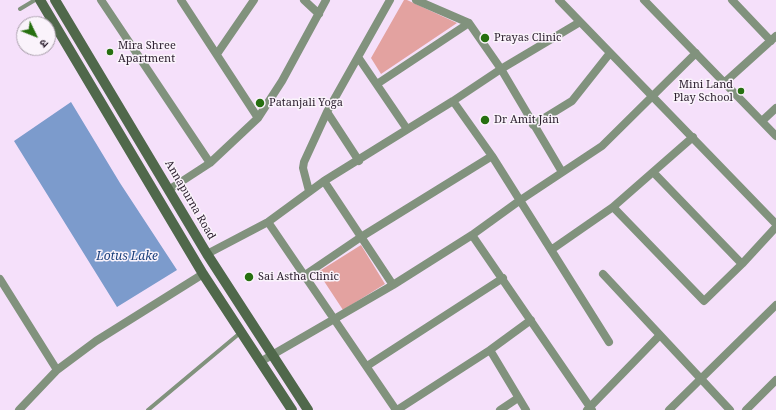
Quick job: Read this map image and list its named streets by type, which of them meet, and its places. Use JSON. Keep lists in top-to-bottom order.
{
  "streets": {
    "main road": ["Annapurna Road"]
  },
  "water": ["Lotus Lake"],
  "places": [
    "Prayas Clinic",
    "Mira Shree Apartment",
    "Mini Land Play School",
    "Patanjali Yoga",
    "Dr Amit Jain",
    "Sai Astha Clinic"
  ],
  "north": "bottom right"
}
